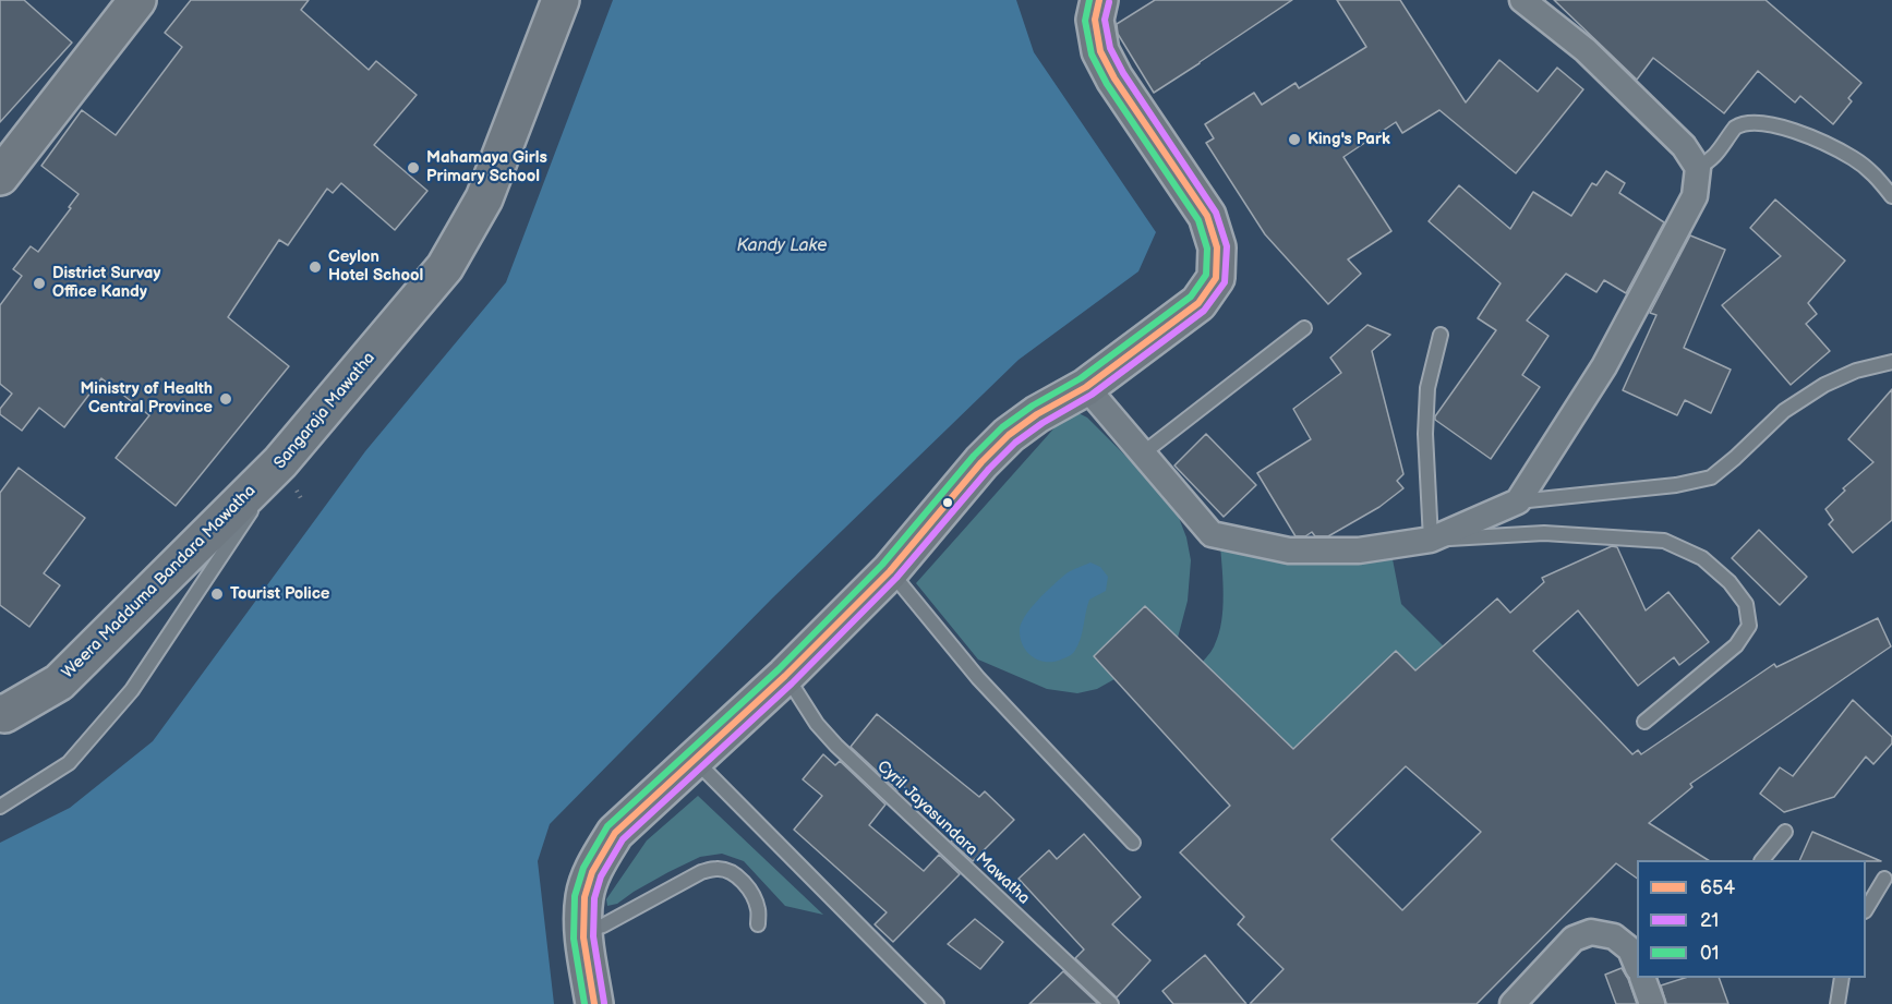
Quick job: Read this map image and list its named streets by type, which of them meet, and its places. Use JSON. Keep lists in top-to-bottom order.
{
  "streets": {
    "main road": ["Sangaraja Mawatha", "Weera Madduma Bandara Mawatha"],
    "lane": ["Cyril Jayasundara Mawatha"]
  },
  "crossings": [
    ["Sangaraja Mawatha", "Weera Madduma Bandara Mawatha"]
  ],
  "water": ["Kandy Lake"],
  "places": [
    "King's Park",
    "Mahamaya Girls Primary School",
    "Ceylon Hotel School",
    "District Survay Office Kandy",
    "Ministry of Health Central Province",
    "Tourist Police"
  ],
  "lines": ["transit line 654", "transit line 01", "transit line 21"],
  "legend": ["654", "21", "01"]
}
